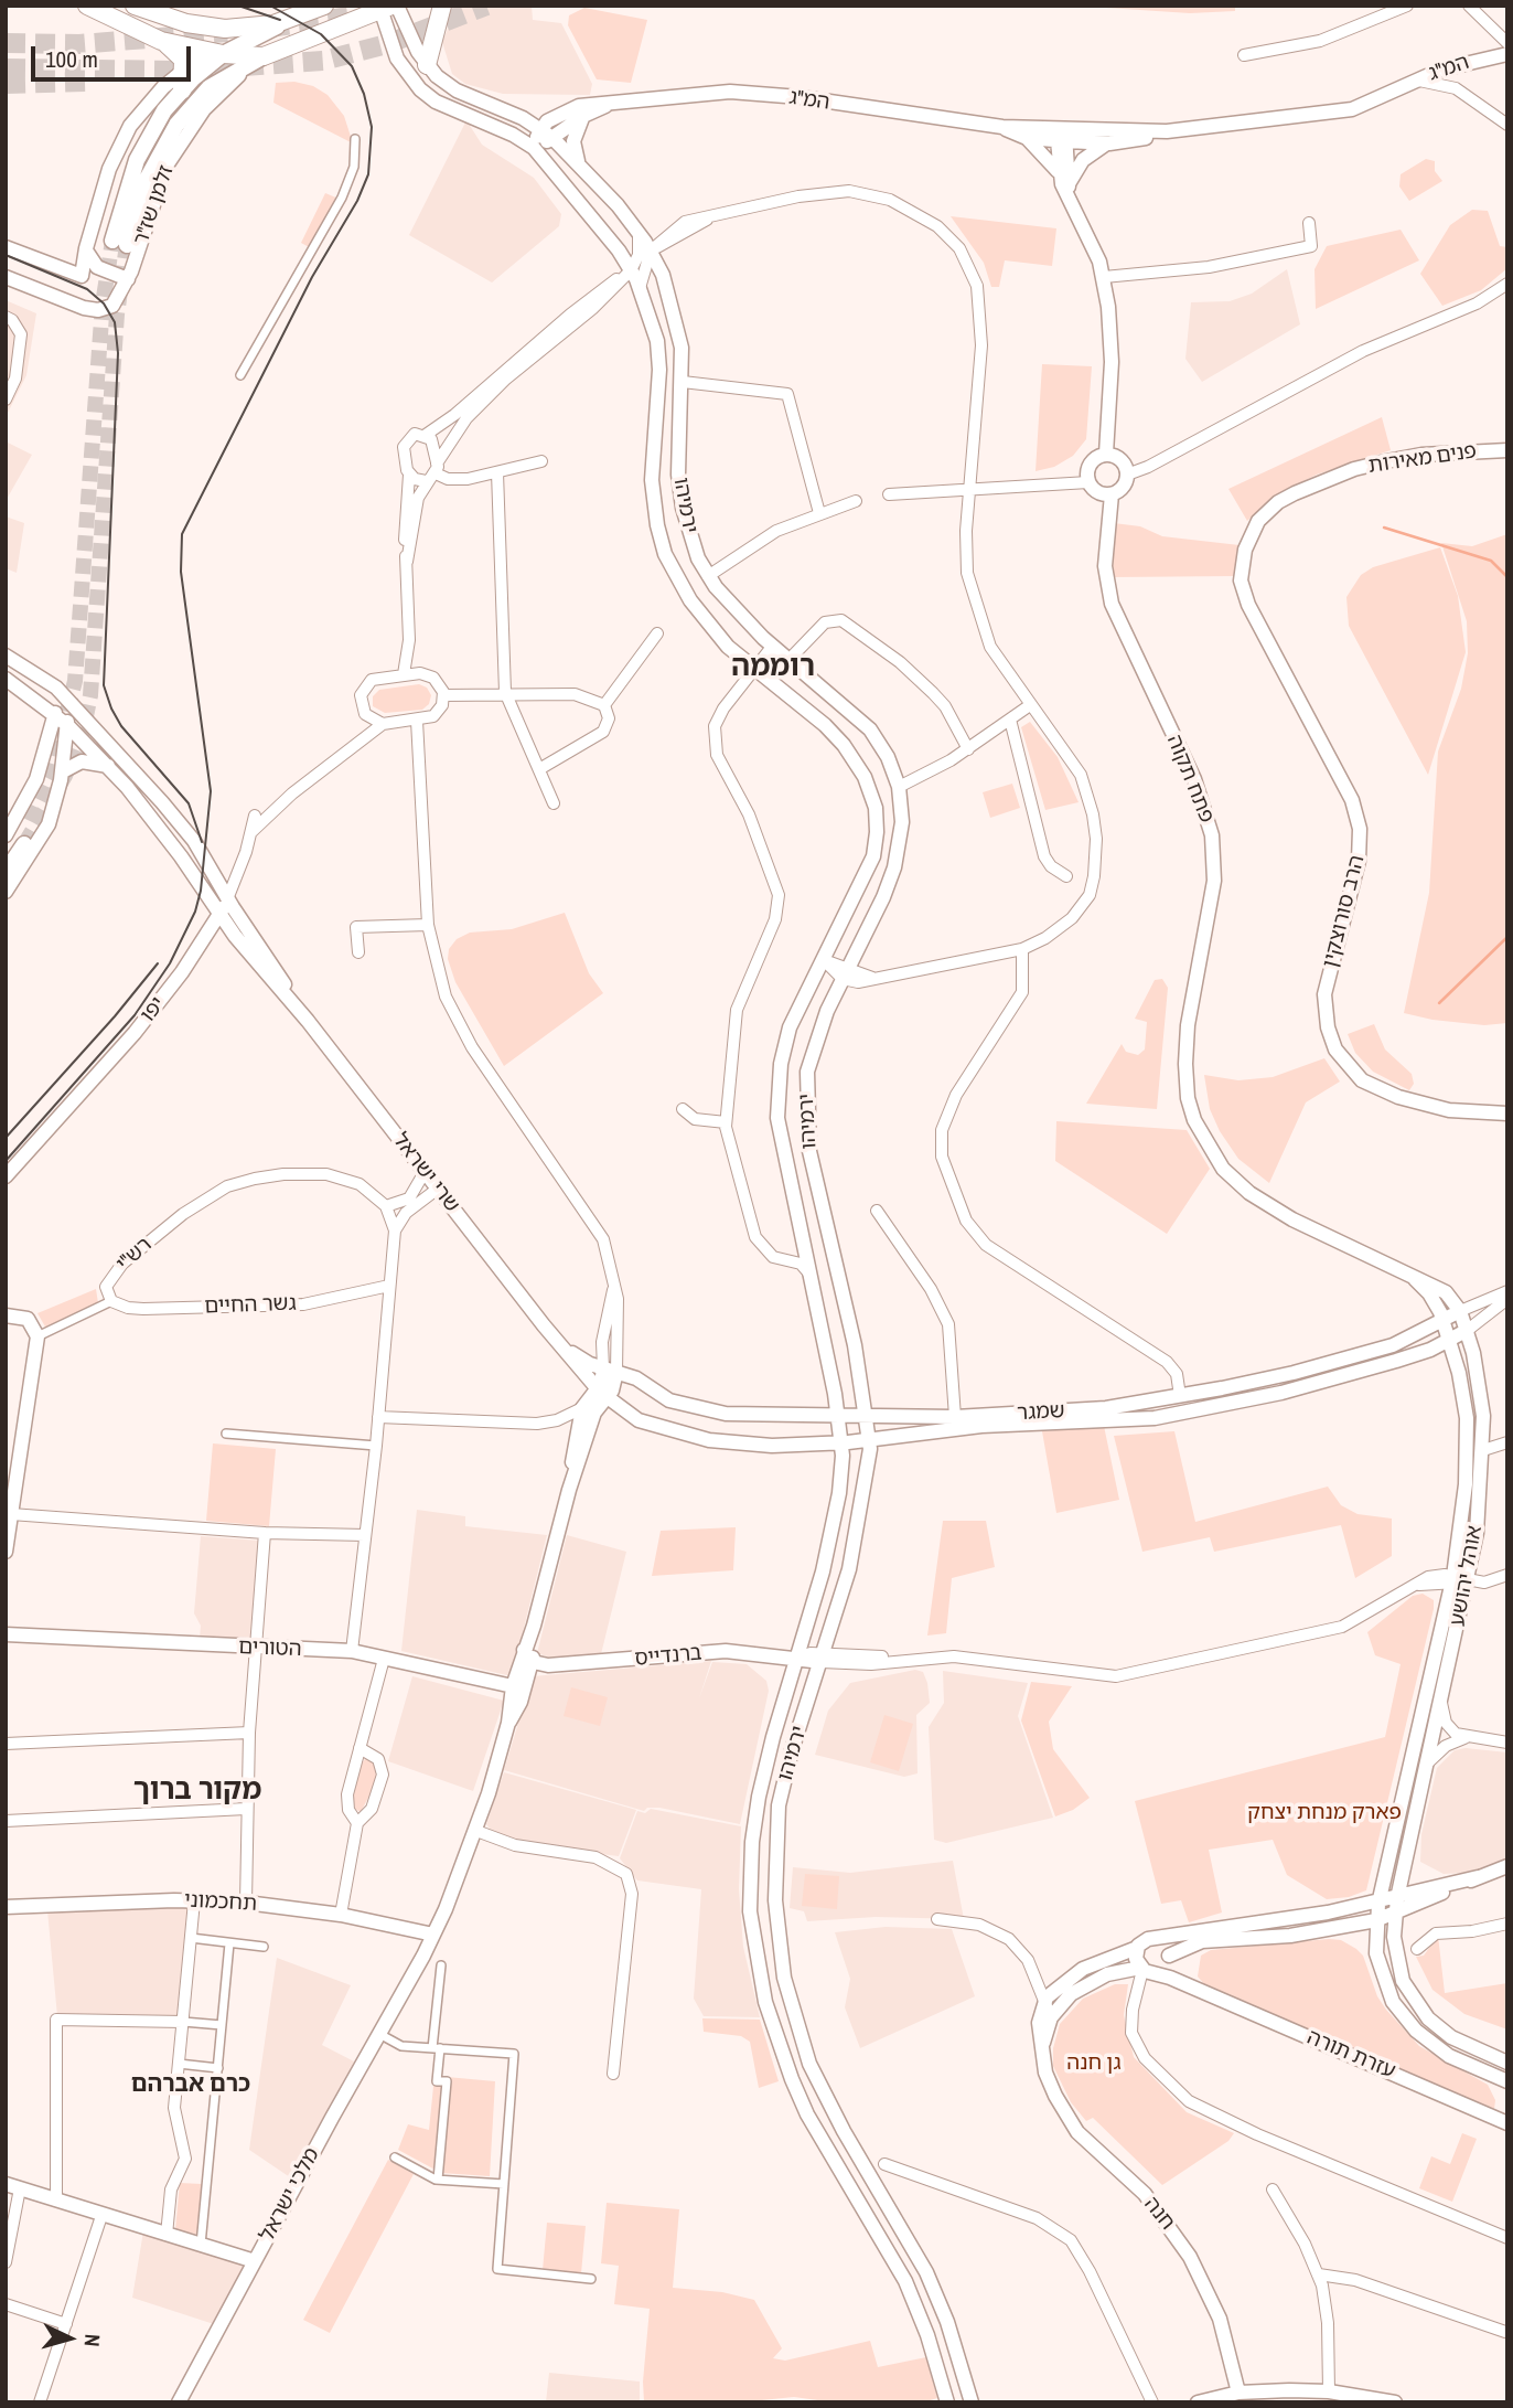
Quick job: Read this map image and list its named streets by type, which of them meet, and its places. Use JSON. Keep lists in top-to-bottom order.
{
  "streets": {
    "main road": ["זלמן שז\"ר"],
    "street": [
      "המ\"ג",
      "פנים מאירות",
      "ירמיהו",
      "פתח תקוה",
      "הרב סורוצקין",
      "יפו",
      "שרי ישראל",
      "רש\"י",
      "גשר החיים",
      "שמגר",
      "אוהל יהושע",
      "הטורים",
      "ברנדייס",
      "תחכמוני",
      "עזרת תורה",
      "מלכי ישראל",
      "חנה"
    ]
  },
  "crossings": [
    ["המ\"ג", "ירמיהו"],
    ["פנים מאירות", "הרב סורוצקין"],
    ["ירמיהו", "שמגר"],
    ["ירמיהו", "ברנדייס"],
    ["פתח תקוה", "אוהל יהושע"],
    ["יפו", "שרי ישראל"],
    ["שרי ישראל", "שמגר"],
    ["שרי ישראל", "מלכי ישראל"],
    ["רש\"י", "גשר החיים"],
    ["שמגר", "אוהל יהושע"],
    ["שמגר", "מלכי ישראל"],
    ["הטורים", "מלכי ישראל"],
    ["ברנדייס", "מלכי ישראל"],
    ["תחכמוני", "מלכי ישראל"]
  ],
  "districts": ["רוממה", "מקור ברוך", "כרם אברהם"],
  "parks": ["פארק מנחת יצחק", "גן חנה"],
  "scale_bar": "100 m",
  "north": "right"
}
